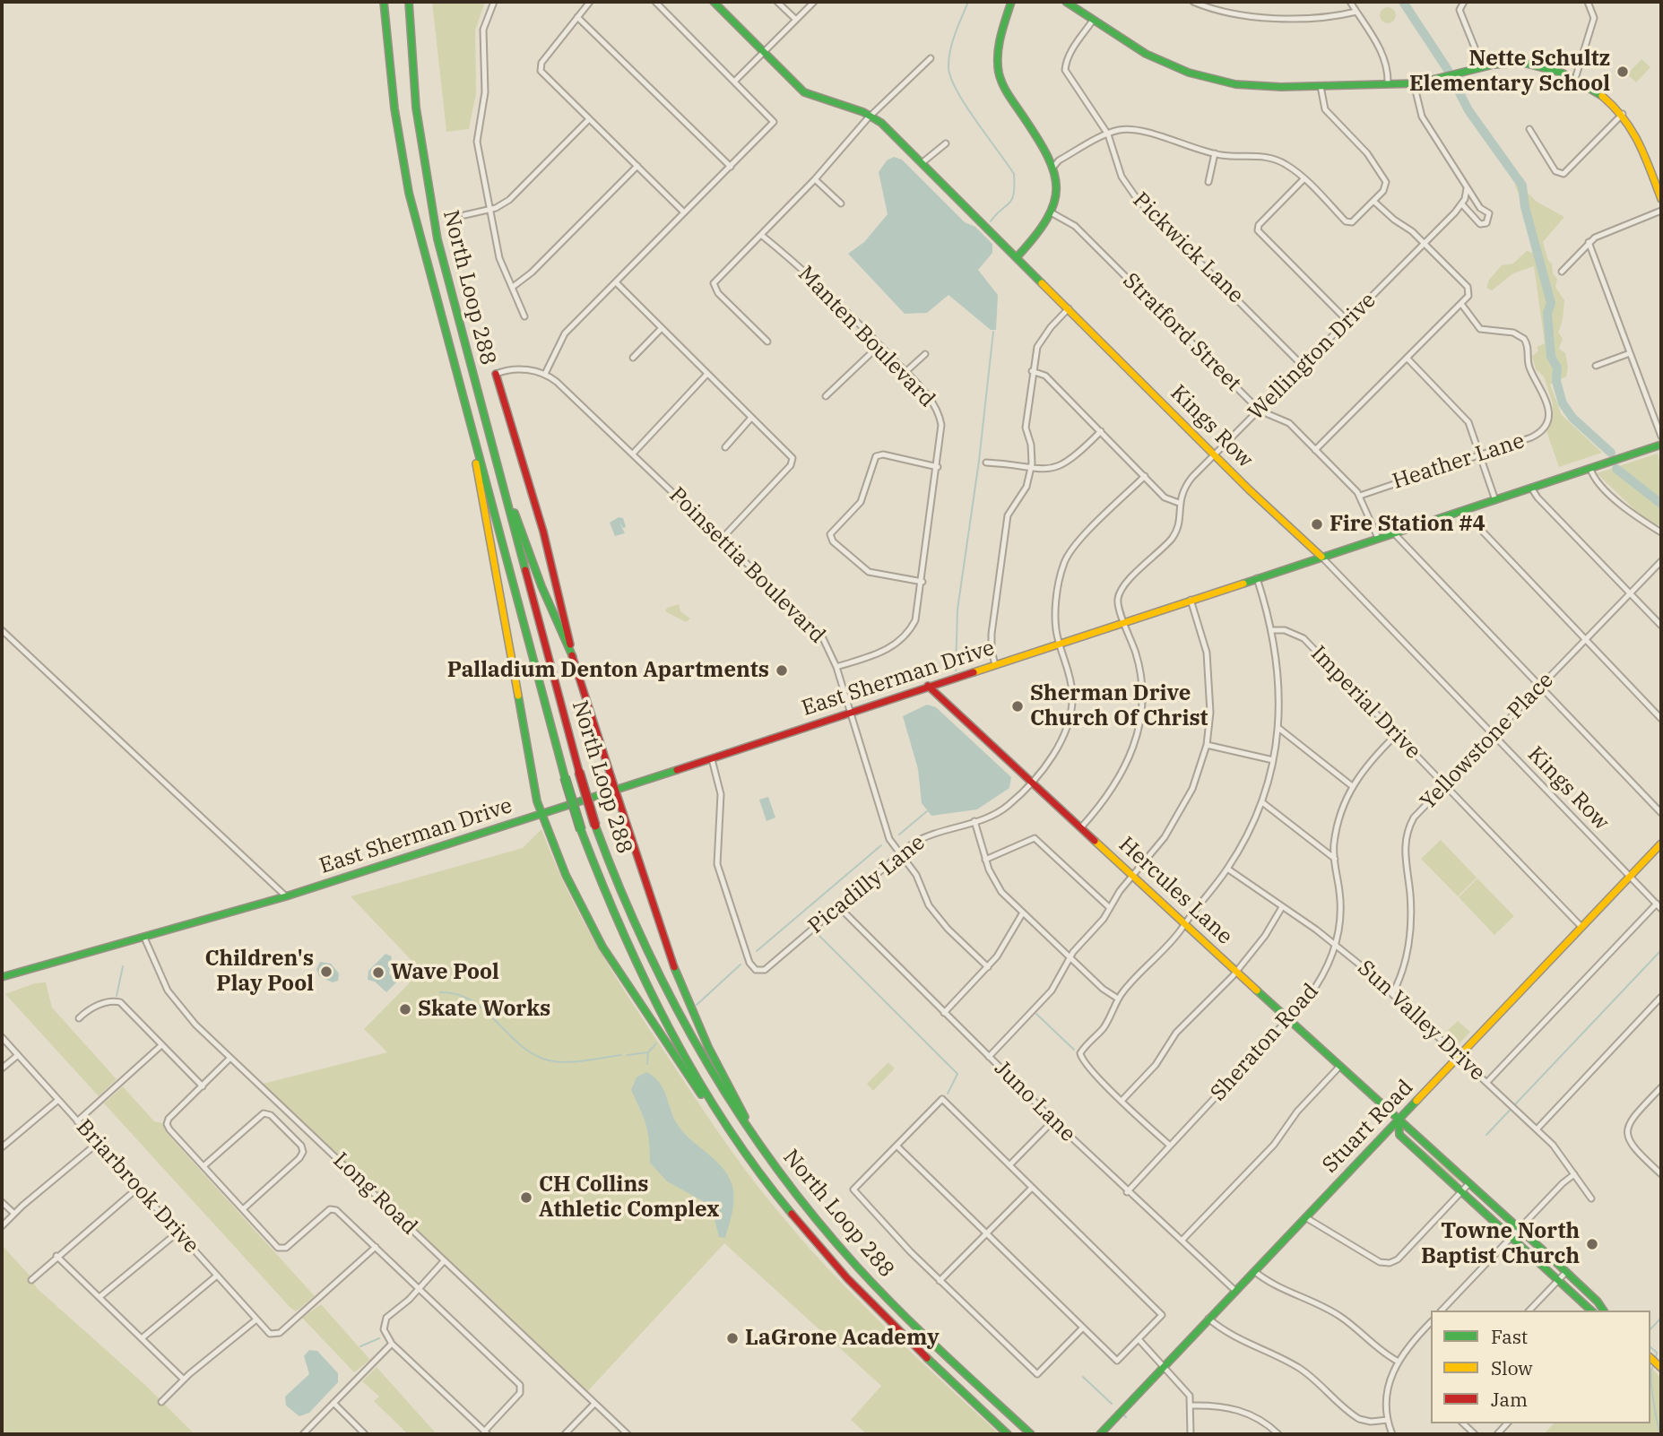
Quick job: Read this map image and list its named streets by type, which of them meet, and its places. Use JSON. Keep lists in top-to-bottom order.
{
  "streets": {
    "main road": [
      "North Loop 288",
      "Kings Row",
      "East Sherman Drive",
      "Hercules Lane",
      "Stuart Road"
    ],
    "street": [
      "Pickwick Lane",
      "Stratford Street",
      "Manten Boulevard",
      "Wellington Drive",
      "Heather Lane",
      "Poinsettia Boulevard",
      "Imperial Drive",
      "Yellowstone Place",
      "Picadilly Lane",
      "Sun Valley Drive",
      "Sheraton Road",
      "Juno Lane",
      "Briarbrook Drive",
      "Long Road"
    ]
  },
  "crossings": [
    ["Pickwick Lane", "Wellington Drive"],
    ["North Loop 288", "East Sherman Drive"],
    ["Stratford Street", "Wellington Drive"],
    ["Stratford Street", "Heather Lane"],
    ["Stratford Street", "East Sherman Drive"],
    ["Manten Boulevard", "Poinsettia Boulevard"],
    ["Wellington Drive", "Kings Row"],
    ["Wellington Drive", "East Sherman Drive"],
    ["Wellington Drive", "Hercules Lane"],
    ["Kings Row", "East Sherman Drive"],
    ["Kings Row", "Yellowstone Place"],
    ["Kings Row", "Stuart Road"],
    ["Poinsettia Boulevard", "East Sherman Drive"],
    ["Poinsettia Boulevard", "Picadilly Lane"],
    ["East Sherman Drive", "Picadilly Lane"],
    ["East Sherman Drive", "Hercules Lane"],
    ["East Sherman Drive", "Long Road"],
    ["Imperial Drive", "Yellowstone Place"],
    ["Imperial Drive", "Sheraton Road"],
    ["Imperial Drive", "Stuart Road"],
    ["Yellowstone Place", "Sun Valley Drive"],
    ["Picadilly Lane", "Hercules Lane"],
    ["Picadilly Lane", "Juno Lane"],
    ["Hercules Lane", "Sheraton Road"],
    ["Hercules Lane", "Stuart Road"],
    ["Sun Valley Drive", "Sheraton Road"],
    ["Sun Valley Drive", "Stuart Road"],
    ["Sheraton Road", "Juno Lane"],
    ["Juno Lane", "Stuart Road"]
  ],
  "places": [
    "Nette Schultz Elementary School",
    "Fire Station #4",
    "Palladium Denton Apartments",
    "Sherman Drive Church Of Christ",
    "Children's Play Pool",
    "Wave Pool",
    "Skate Works",
    "CH Collins Athletic Complex",
    "Towne North Baptist Church",
    "LaGrone Academy"
  ],
  "legend": ["Fast", "Slow", "Jam"]
}
